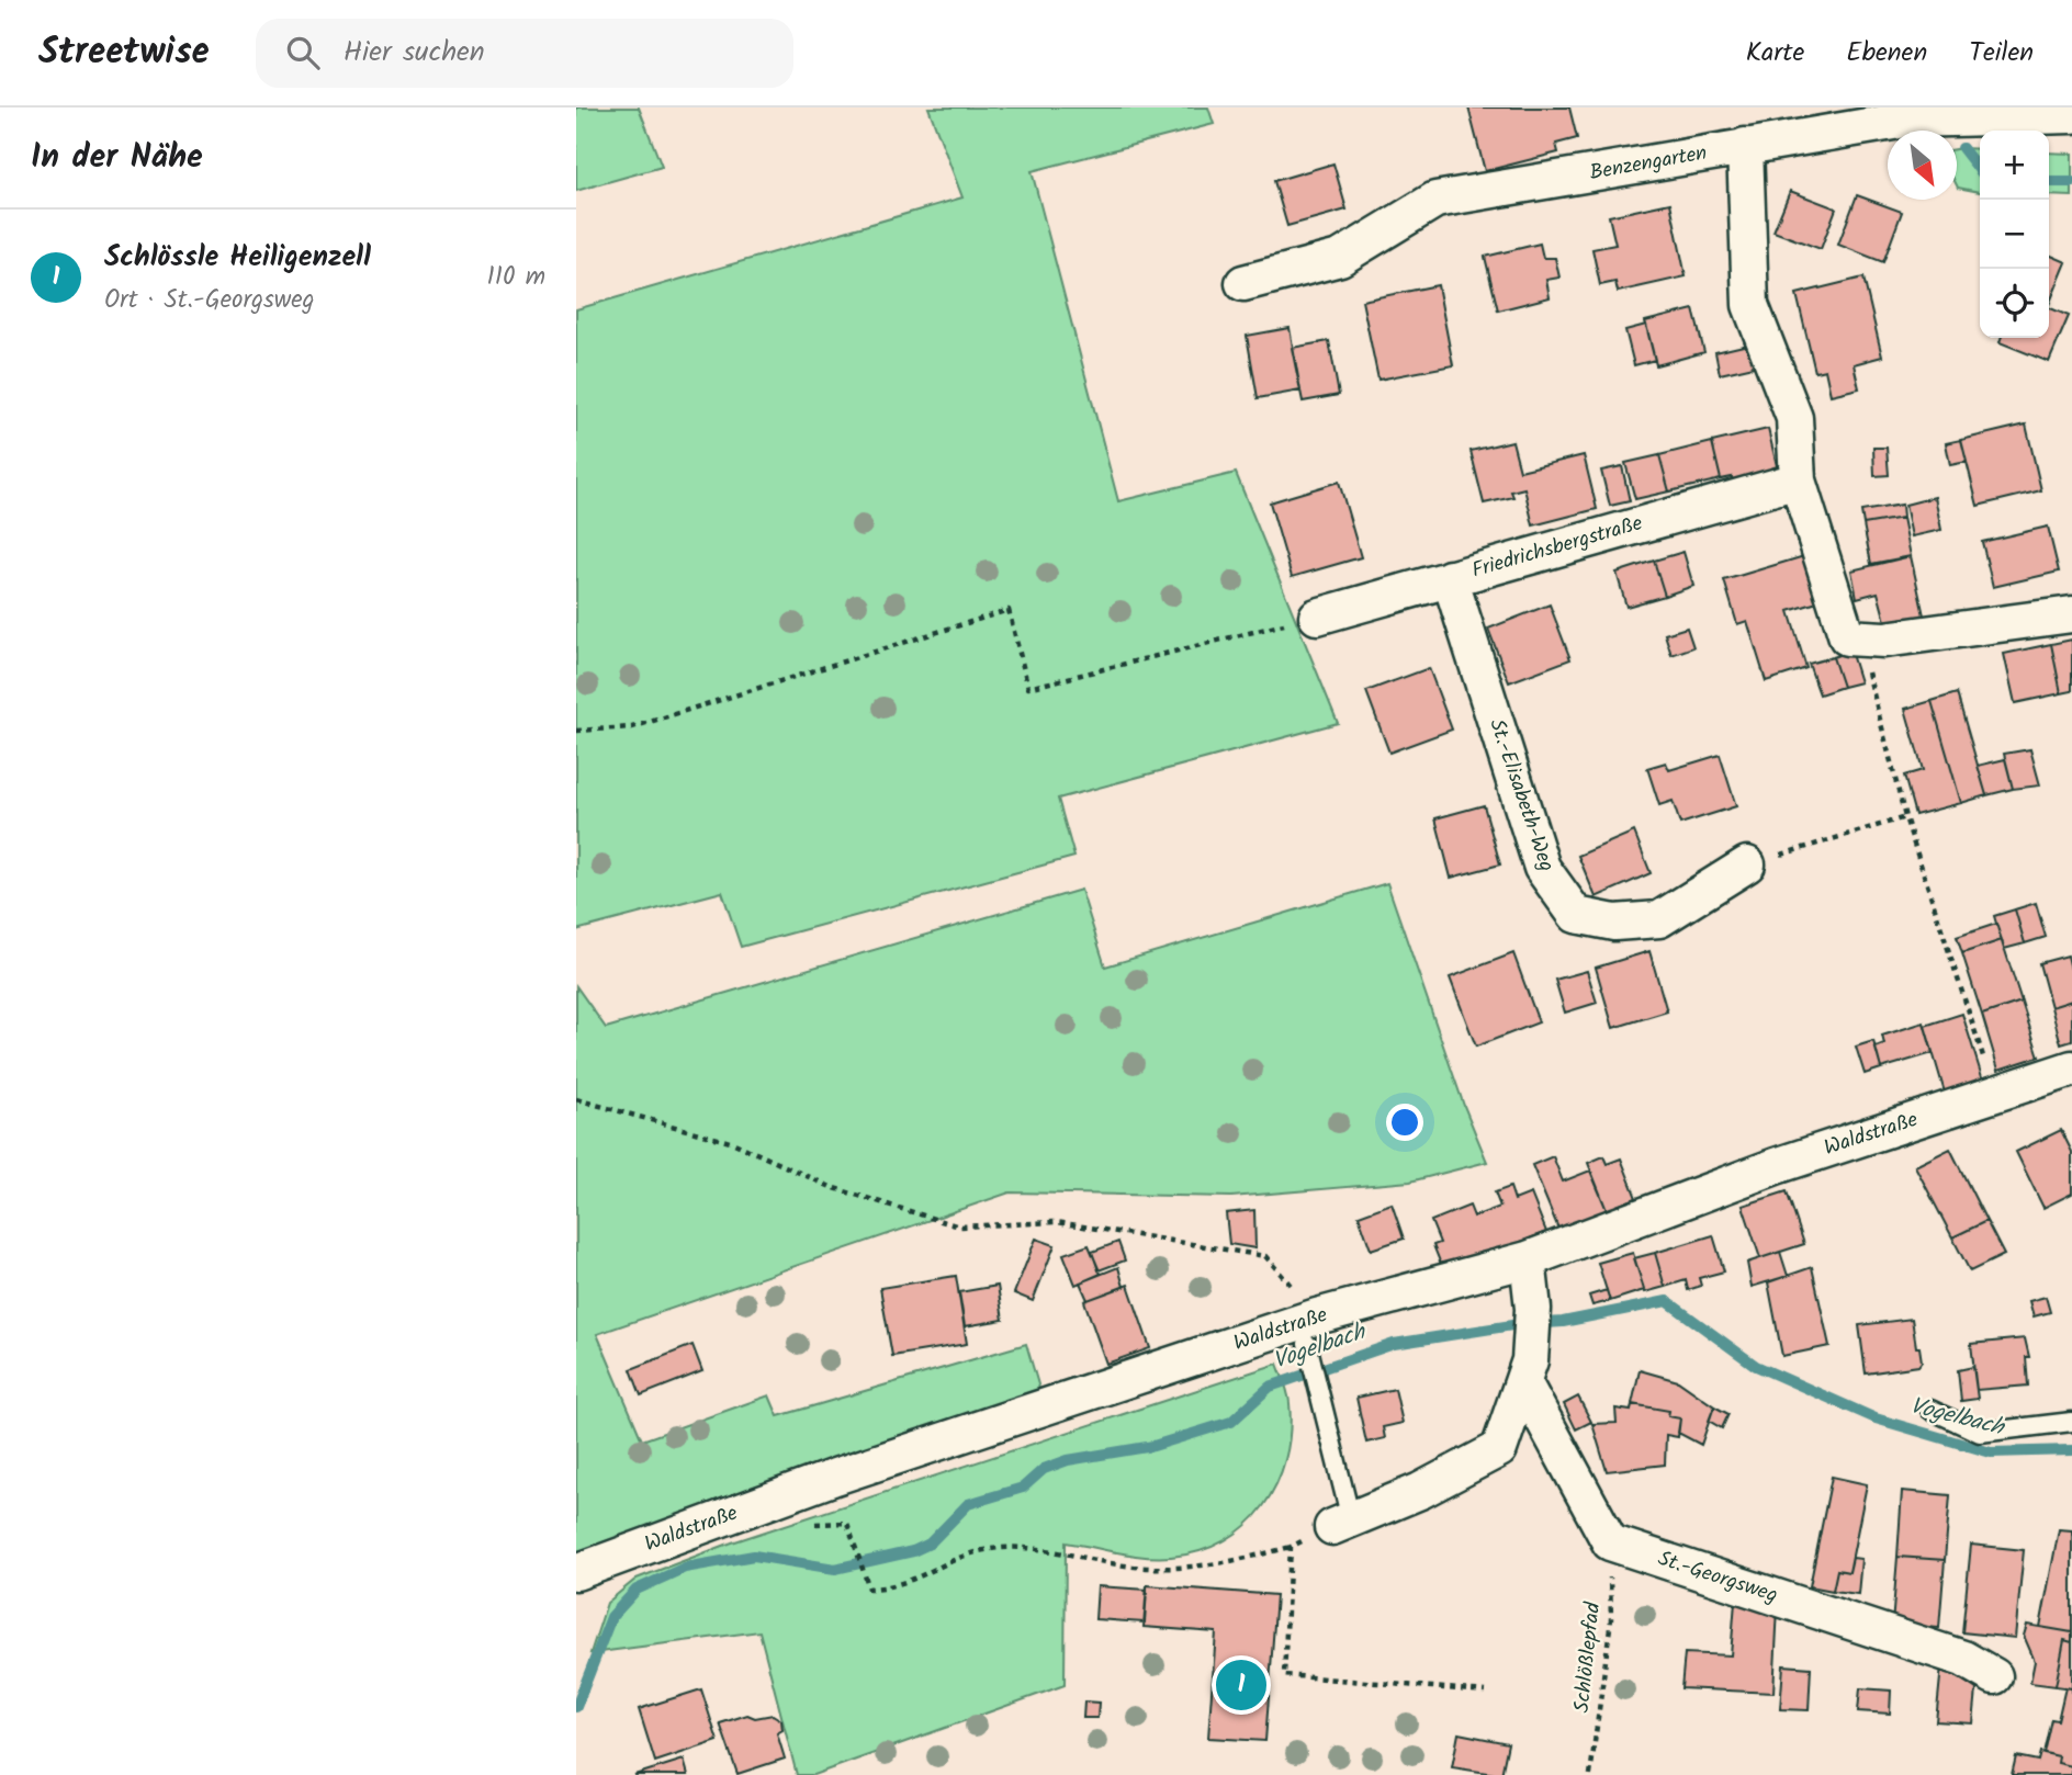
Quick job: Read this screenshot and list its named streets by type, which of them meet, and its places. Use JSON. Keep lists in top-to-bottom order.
{
  "streets": {
    "street": [
      "Benzengarten",
      "Friedrichsbergstraße",
      "St.-Elisabeth-Weg",
      "Waldstraße",
      "St.-Georgsweg"
    ],
    "path": ["Schlößlepfad"]
  },
  "crossings": [
    ["Friedrichsbergstraße", "St.-Elisabeth-Weg"],
    ["St.-Georgsweg", "Schlößlepfad"]
  ],
  "water": ["Vogelbach"],
  "north": "bottom right",
  "page": {
    "header": "Streetwise",
    "search": "Hier suchen",
    "nav": ["Karte", "Ebenen", "Teilen"],
    "heading": "In der Nähe",
    "map_buttons": ["+", "−"],
    "list": [
      {
        "mark": "1",
        "name": "Schlössle Heiligenzell",
        "note": "Ort · St.-Georgsweg",
        "value": "110 m"
      }
    ],
    "pins": "1"
  }
}
